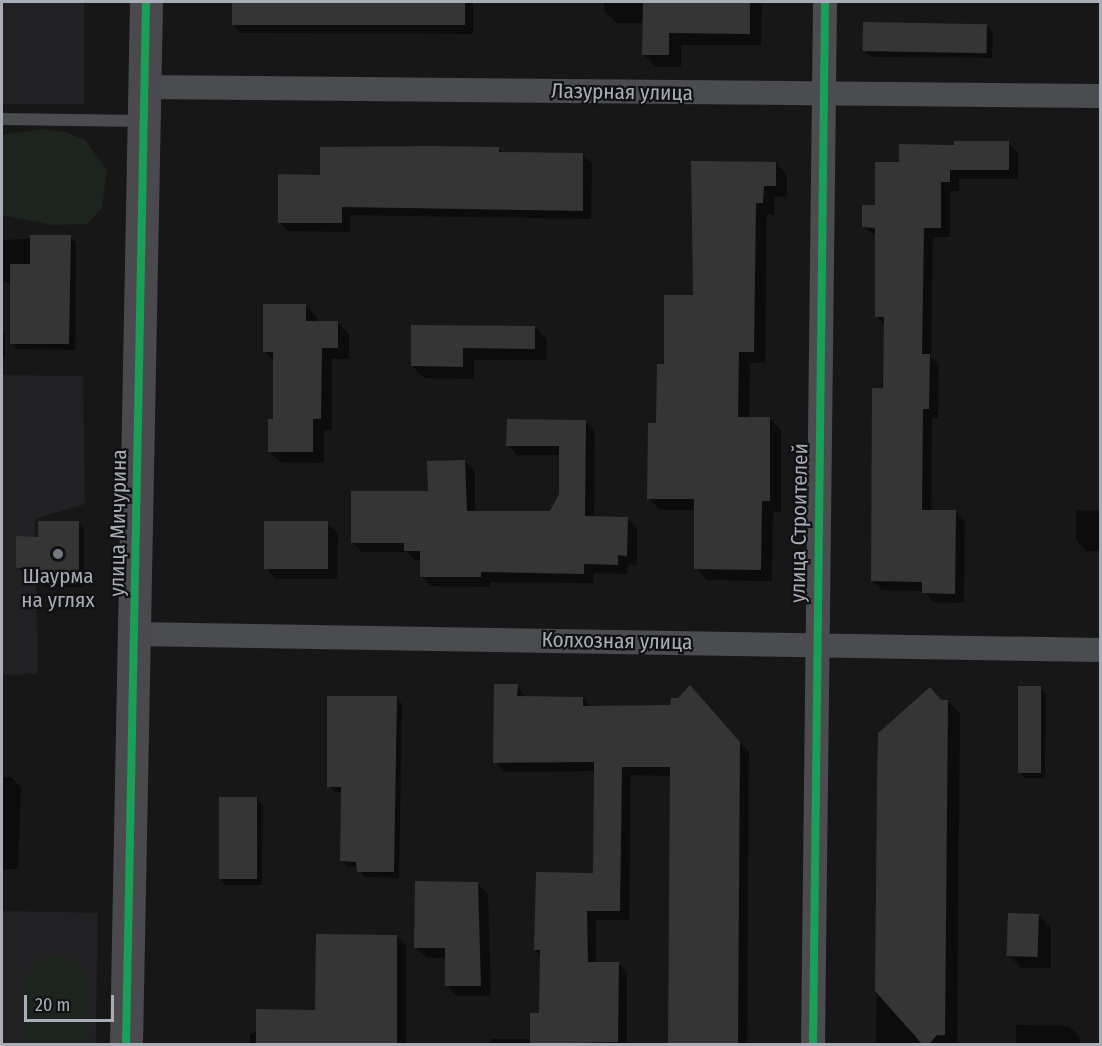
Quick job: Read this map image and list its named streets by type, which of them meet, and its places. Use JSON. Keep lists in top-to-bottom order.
{
  "streets": {
    "street": [
      "Лазурная улица",
      "улица Мичурина",
      "улица Строителей",
      "Колхозная улица"
    ]
  },
  "crossings": [
    ["Лазурная улица", "улица Мичурина"],
    ["Лазурная улица", "улица Строителей"],
    ["улица Мичурина", "Колхозная улица"],
    ["улица Строителей", "Колхозная улица"]
  ],
  "places": ["Шаурма на углях"],
  "scale_bar": "20 m"
}
